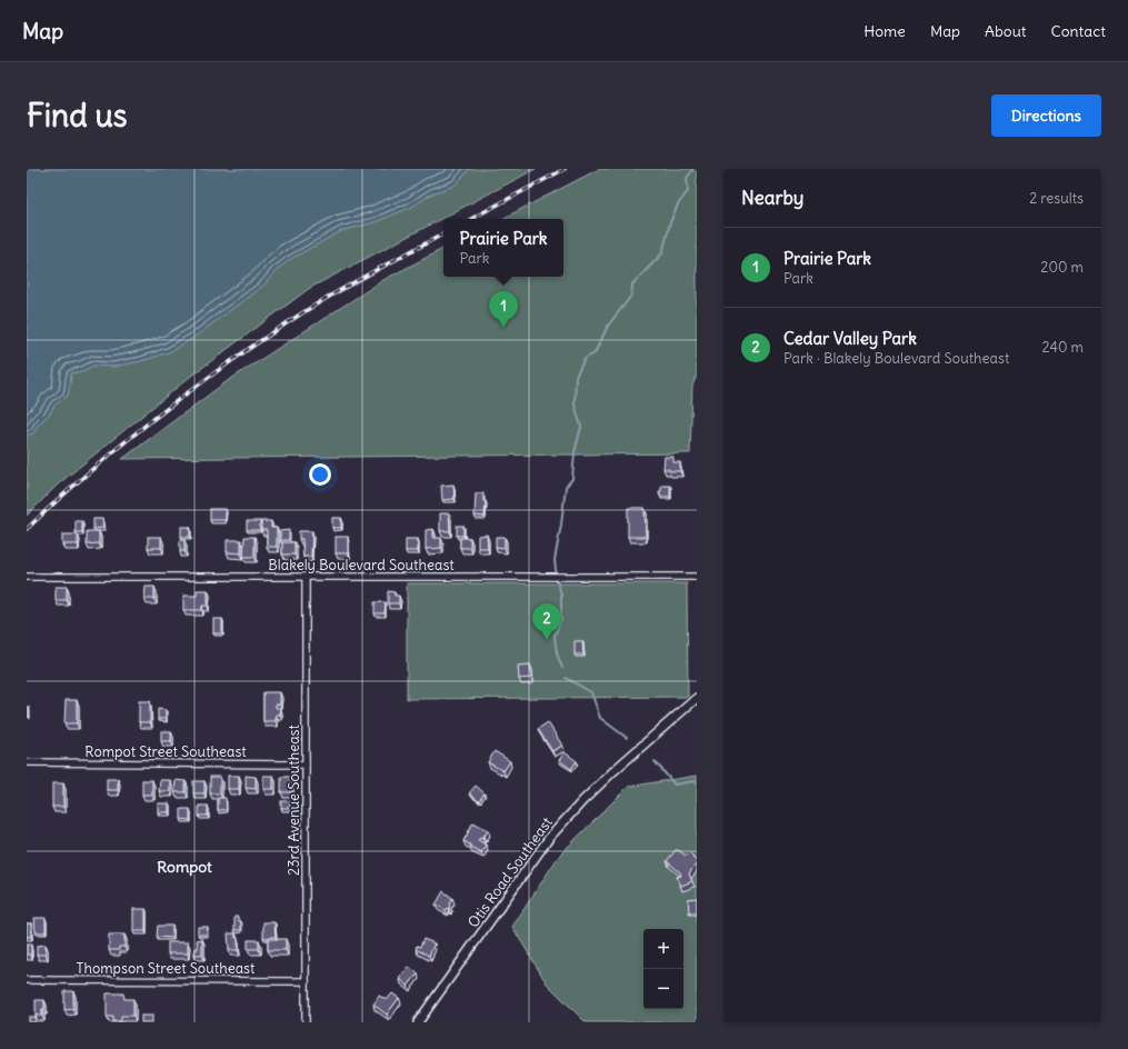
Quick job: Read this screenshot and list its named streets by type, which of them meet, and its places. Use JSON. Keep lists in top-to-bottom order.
{
  "streets": {
    "street": [
      "Blakely Boulevard Southeast",
      "Rompot Street Southeast",
      "23rd Avenue Southeast",
      "Otis Road Southeast",
      "Thompson Street Southeast"
    ]
  },
  "crossings": [
    ["Blakely Boulevard Southeast", "23rd Avenue Southeast"],
    ["Rompot Street Southeast", "23rd Avenue Southeast"],
    ["23rd Avenue Southeast", "Thompson Street Southeast"]
  ],
  "districts": ["Rompot"],
  "page": {
    "header": "Map",
    "nav": [
      "Home",
      "Map",
      "About",
      "Contact"
    ],
    "buttons": "Directions",
    "title": "Find us",
    "heading": ["Nearby", "2 results"],
    "popup": ["Prairie Park", "Park"],
    "list": [
      {
        "mark": "1",
        "name": "Prairie Park",
        "note": "Park",
        "value": "200 m"
      },
      {
        "mark": "2",
        "name": "Cedar Valley Park",
        "note": "Park · Blakely Boulevard Southeast",
        "value": "240 m"
      }
    ],
    "pins": ["1", "2"],
    "map_buttons": ["+", "−"]
  }
}
